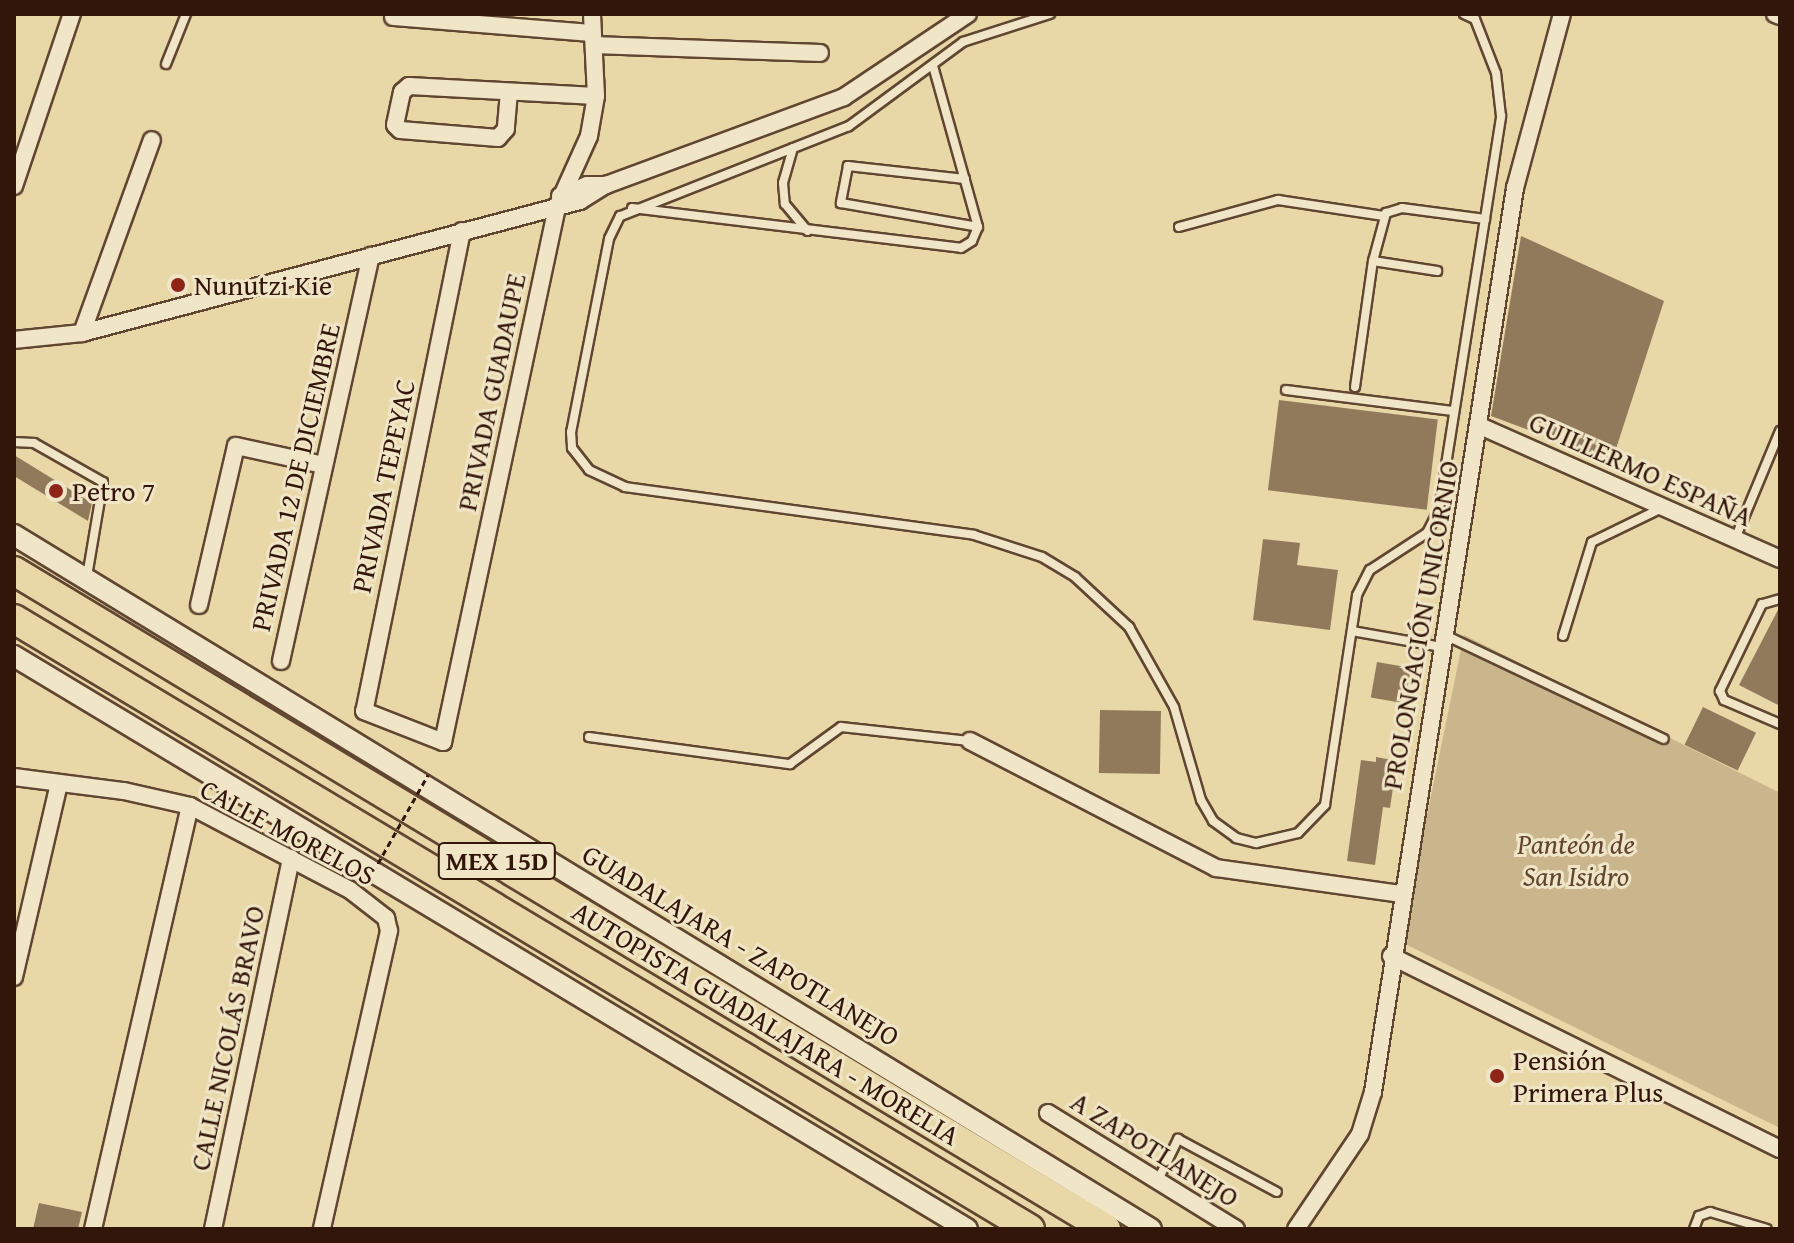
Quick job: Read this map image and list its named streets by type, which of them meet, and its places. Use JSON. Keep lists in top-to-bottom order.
{
  "streets": {
    "highway": ["MEX 15D", "AUTOPISTA GUADALAJARA - MORELIA"],
    "street": [
      "PRIVADA GUADAUPE",
      "GUILLERMO ESPAÑA",
      "PRIVADA 12 DE DICIEMBRE",
      "PRIVADA TEPEYAC",
      "PROLONGACIÓN UNICORNIO",
      "CALLE MORELOS",
      "GUADALAJARA - ZAPOTLANEJO",
      "CALLE NICOLÁS BRAVO",
      "A ZAPOTLANEJO"
    ]
  },
  "crossings": [
    ["PRIVADA GUADAUPE", "PRIVADA TEPEYAC"],
    ["GUILLERMO ESPAÑA", "PROLONGACIÓN UNICORNIO"],
    ["CALLE MORELOS", "CALLE NICOLÁS BRAVO"]
  ],
  "parks": ["Panteón de San Isidro"],
  "places": ["Nunutzi Kie", "Petro 7", "Pensión Primera Plus"]
}
